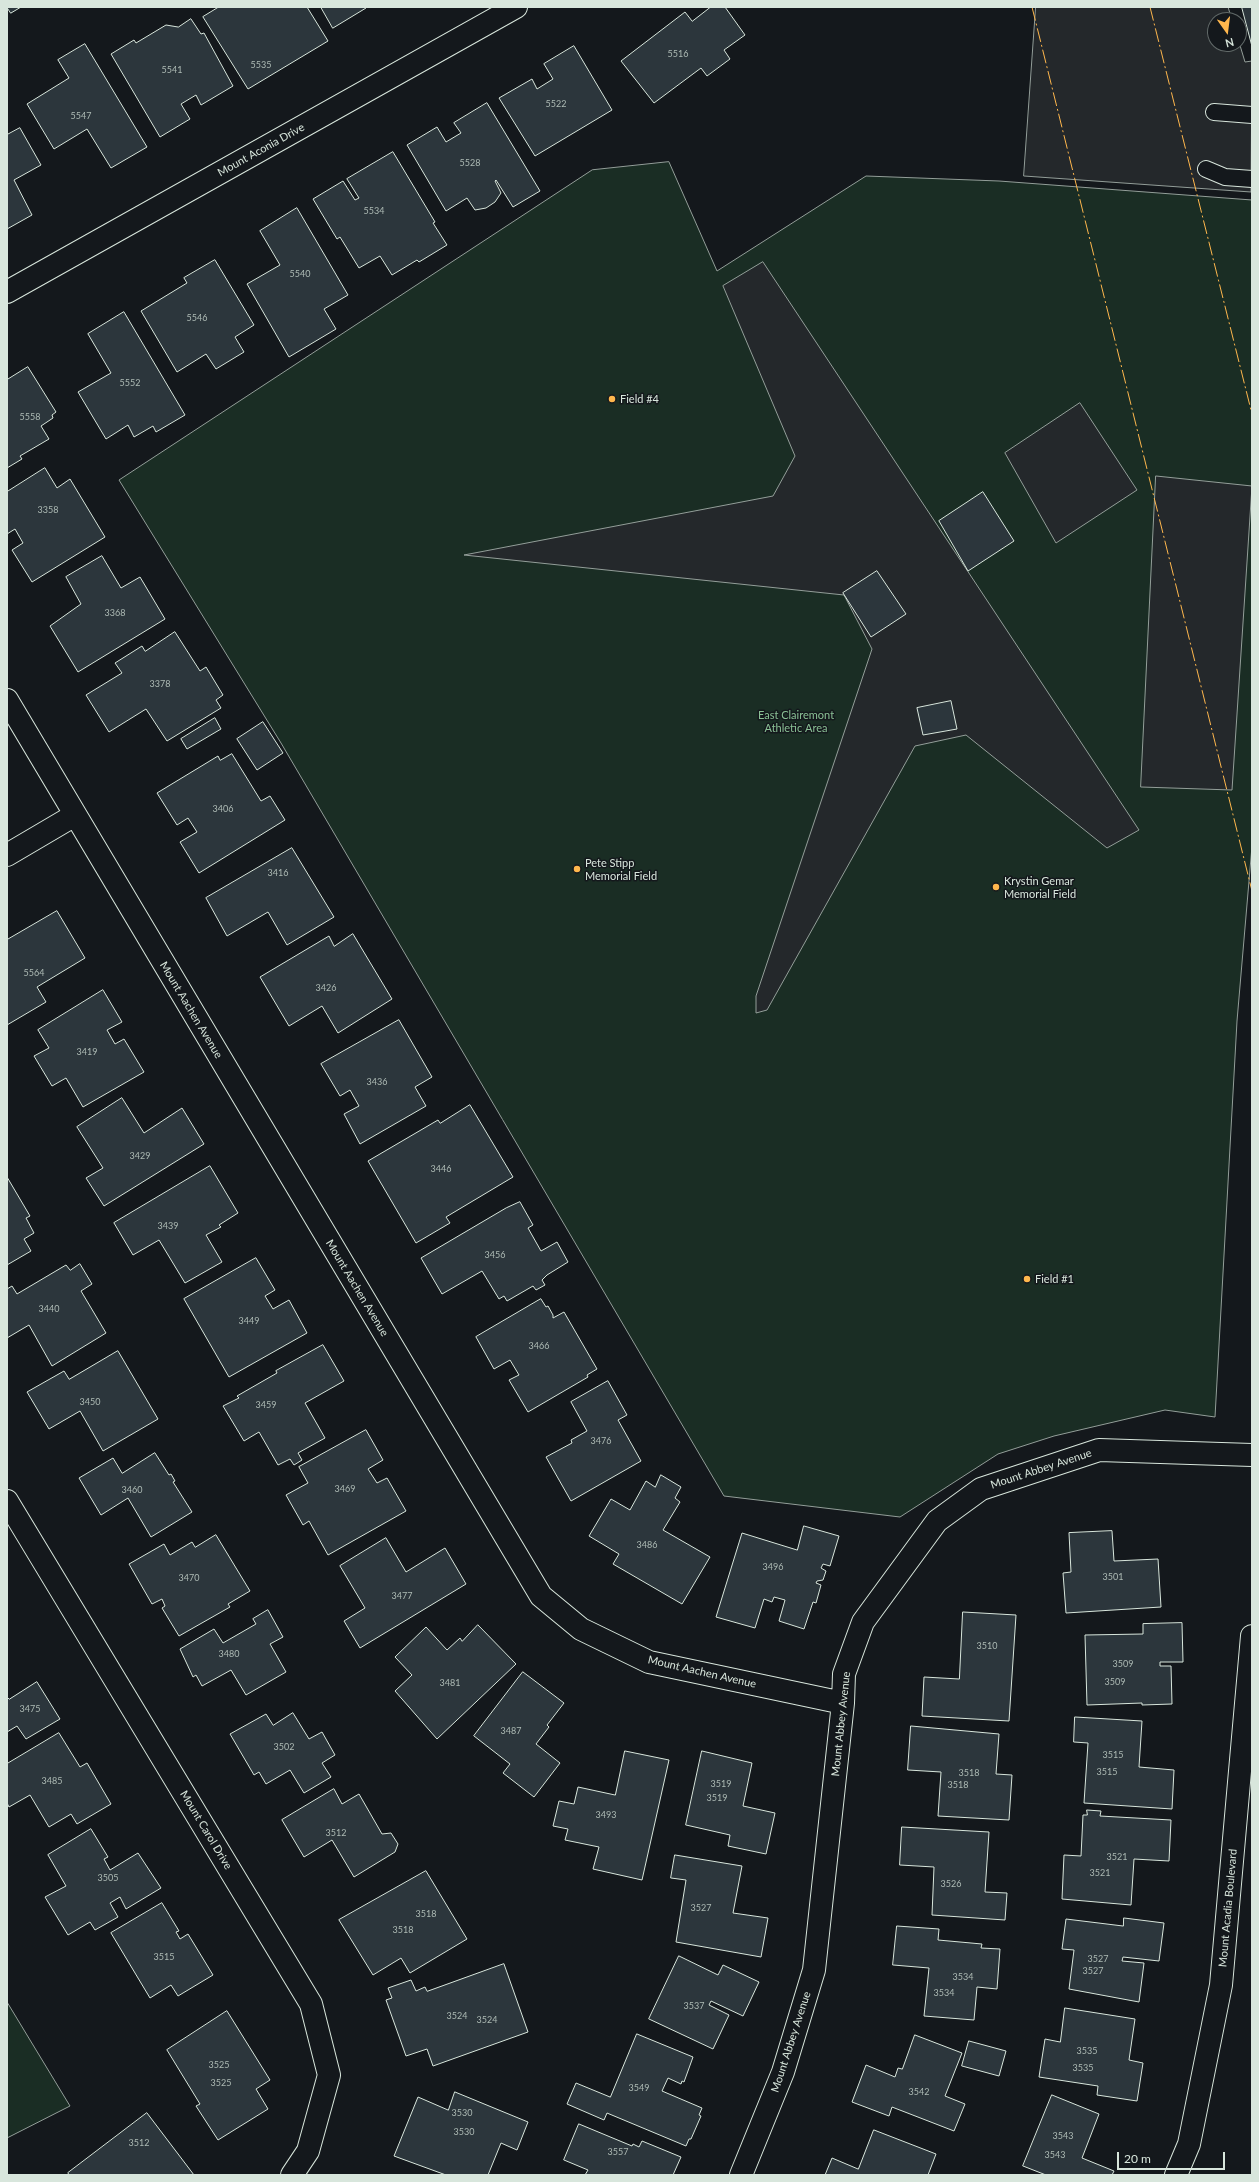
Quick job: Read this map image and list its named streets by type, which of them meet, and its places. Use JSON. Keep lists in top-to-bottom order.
{
  "streets": {
    "street": [
      "Mount Aconia Drive",
      "Mount Aachen Avenue",
      "Mount Abbey Avenue",
      "Mount Carol Drive",
      "Mount Acadia Boulevard"
    ]
  },
  "crossings": [
    ["Mount Aachen Avenue", "Mount Abbey Avenue"]
  ],
  "parks": ["East Clairemont Athletic Area"],
  "places": [
    "Field #4",
    "Pete Stipp Memorial Field",
    "Krystin Gemar Memorial Field",
    "Field #1"
  ],
  "house_numbers": [
    "5516",
    "5535",
    "5541",
    "5522",
    "5547",
    "5528",
    "5534",
    "5540",
    "5546",
    "5552",
    "5558",
    "3358",
    "3368",
    "3378",
    "3406",
    "3416",
    "5564",
    "3426",
    "3419",
    "3436",
    "3429",
    "3446",
    "3439",
    "3456",
    "3440",
    "3449",
    "3466",
    "3450",
    "3459",
    "3476",
    "3469",
    "3460",
    "3486",
    "3496",
    "3501",
    "3470",
    "3477",
    "3510",
    "3480",
    "3509",
    "3509",
    "3481",
    "3475",
    "3487",
    "3502",
    "3515",
    "3515",
    "3518",
    "3485",
    "3519",
    "3518",
    "3519",
    "3493",
    "3512",
    "3521",
    "3521",
    "3505",
    "3526",
    "3527",
    "3518",
    "3518",
    "3515",
    "3527",
    "3527",
    "3534",
    "3534",
    "3537",
    "3524",
    "3524",
    "3535",
    "3525",
    "3535",
    "3525",
    "3549",
    "3542",
    "3530",
    "3530",
    "3543",
    "3512",
    "3557",
    "3543"
  ],
  "scale_bar": "20 m",
  "north": "bottom"
}
